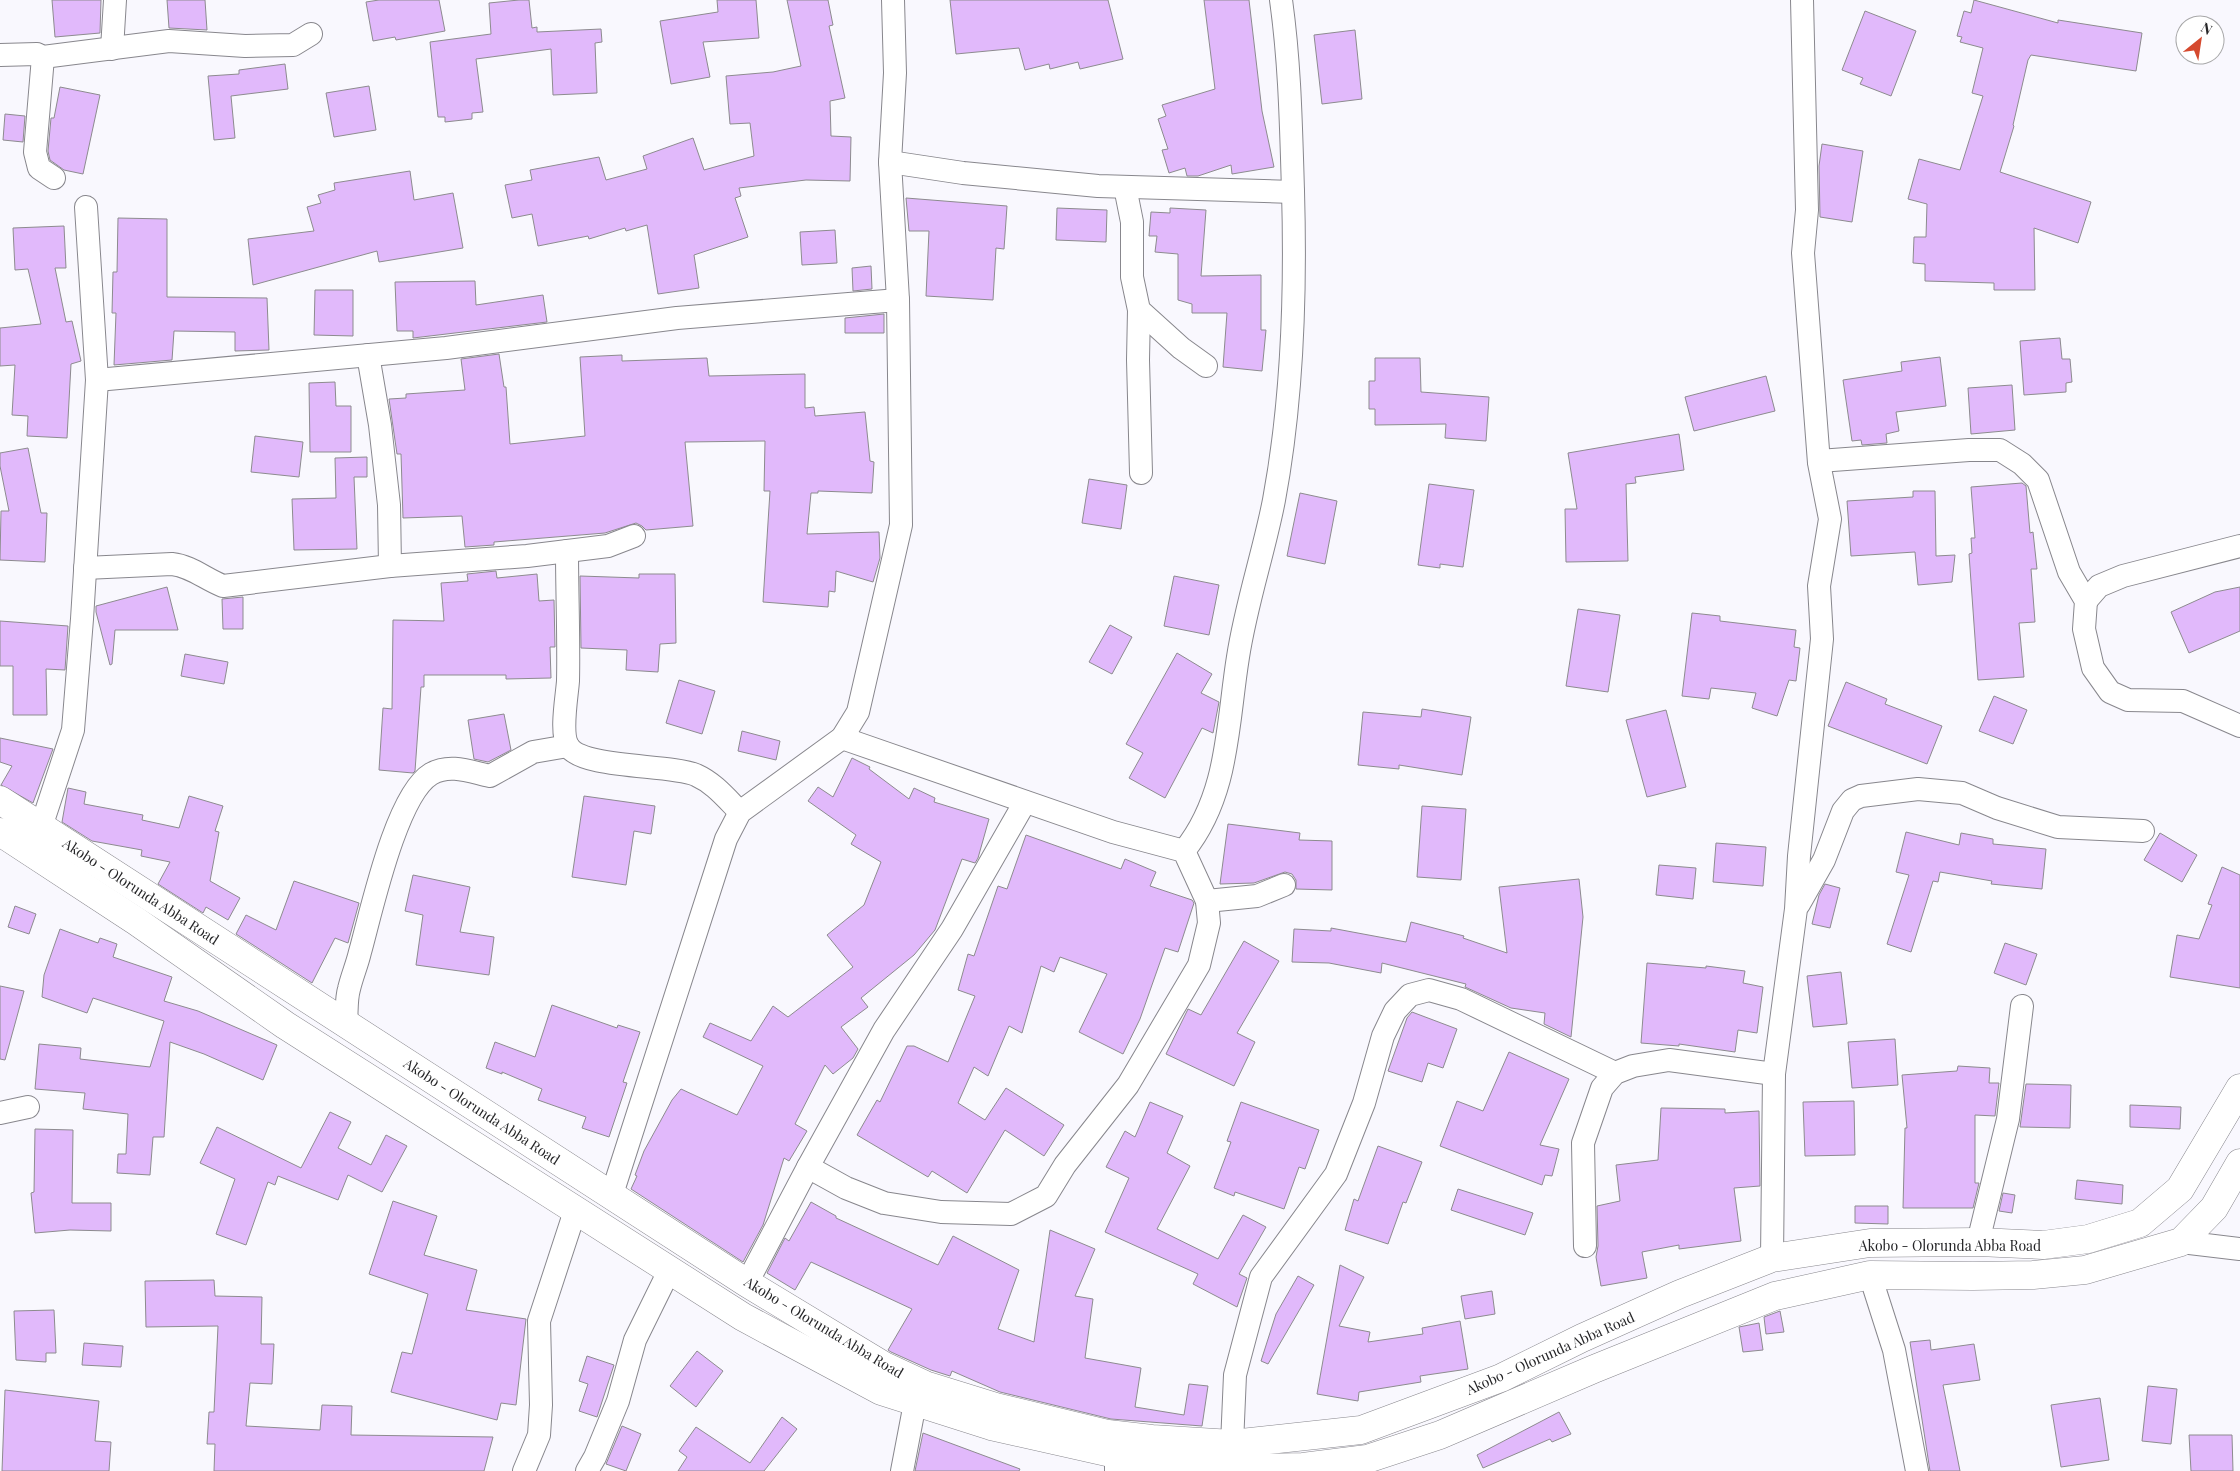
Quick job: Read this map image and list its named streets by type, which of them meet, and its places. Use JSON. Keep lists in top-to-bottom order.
{
  "streets": {
    "main road": ["Akobo - Olorunda Abba Road"]
  },
  "north": "top right"
}
